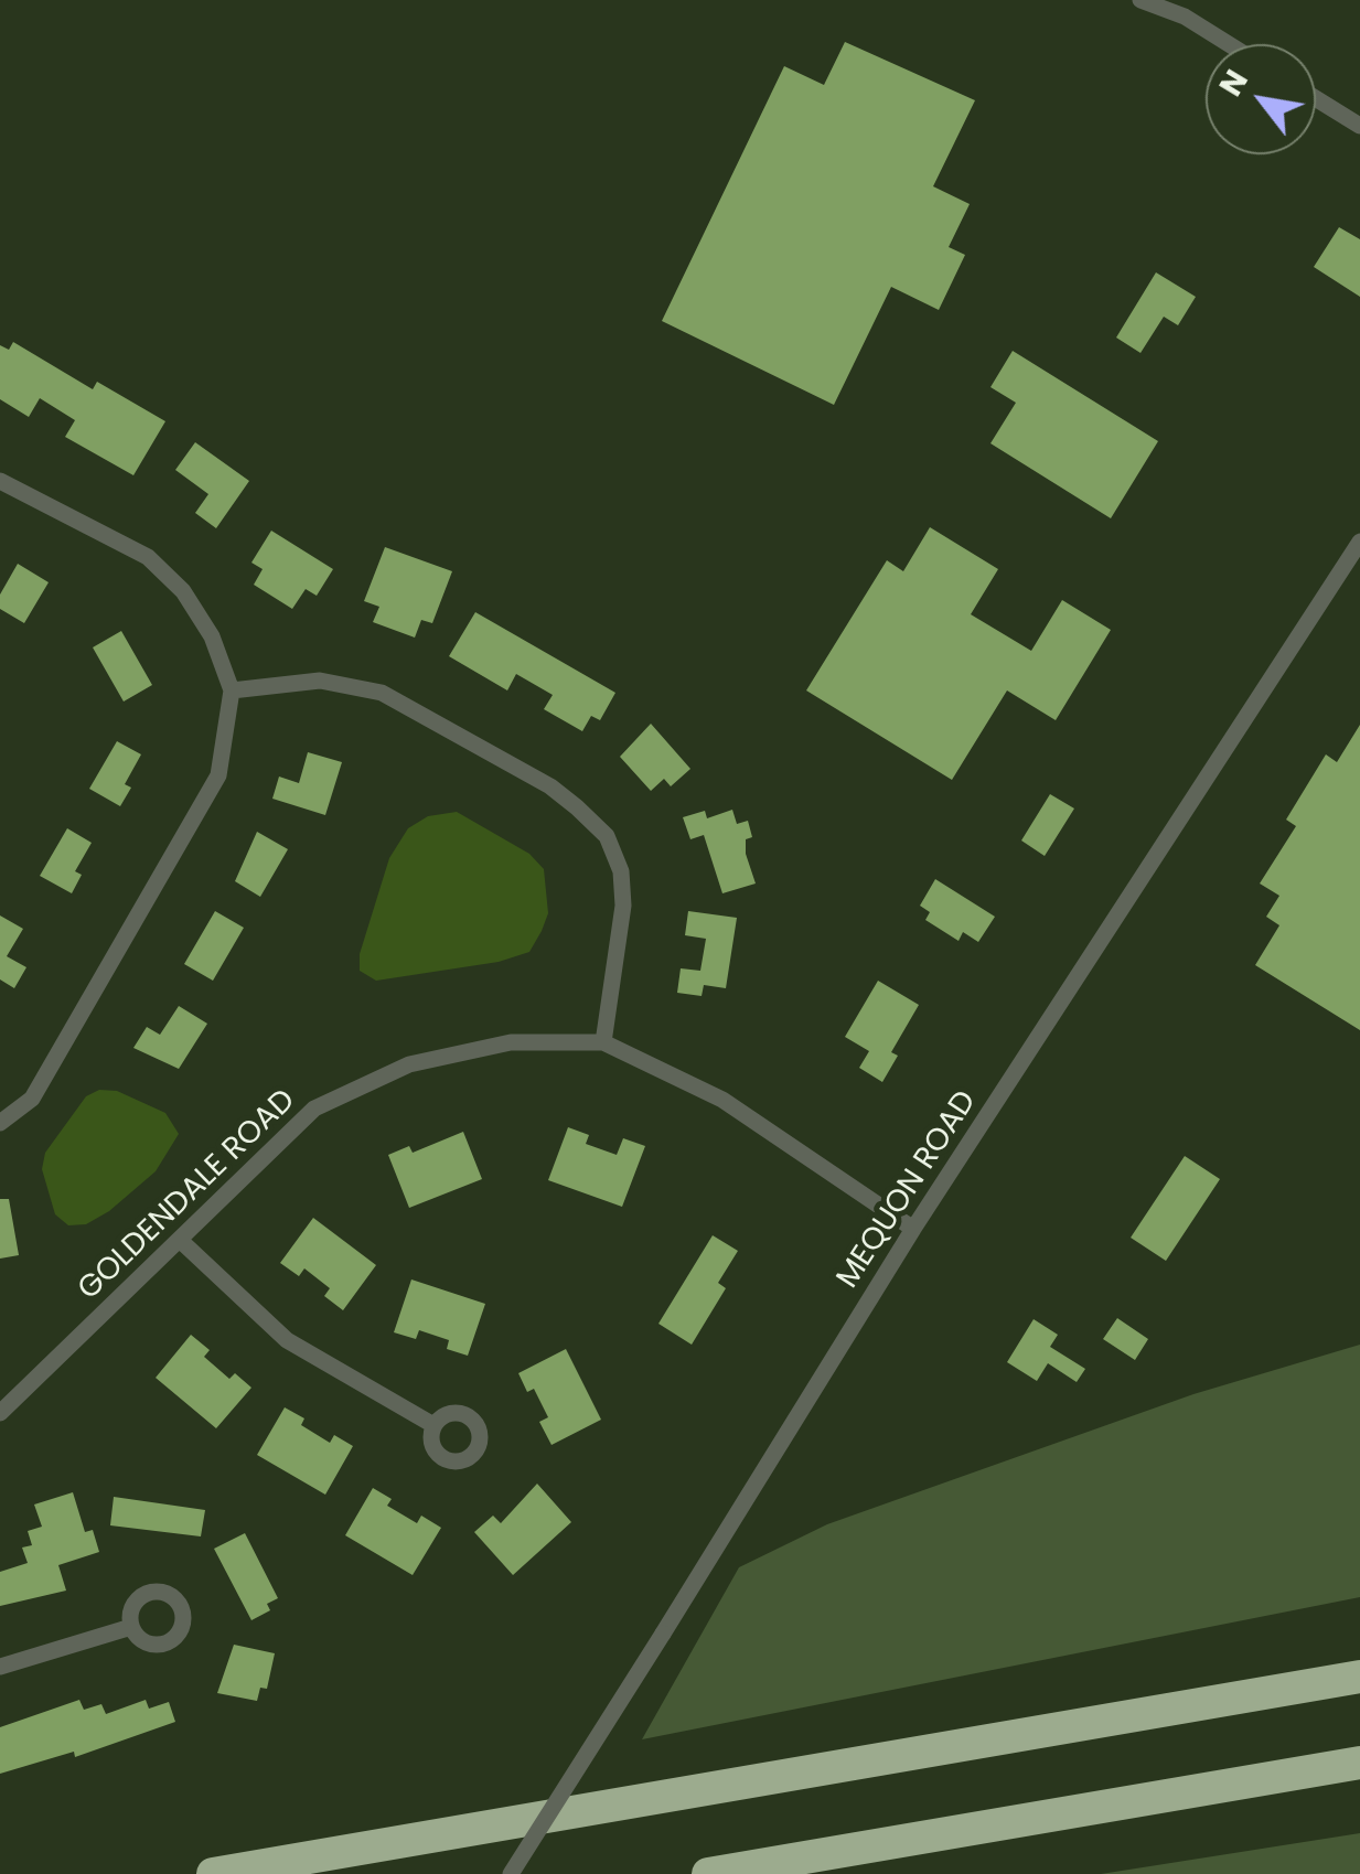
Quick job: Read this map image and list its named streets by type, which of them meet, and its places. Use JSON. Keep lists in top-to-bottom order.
{
  "streets": {
    "street": ["MEQUON ROAD", "GOLDENDALE ROAD"]
  },
  "crossings": [
    ["MEQUON ROAD", "GOLDENDALE ROAD"]
  ],
  "north": "top left"
}
